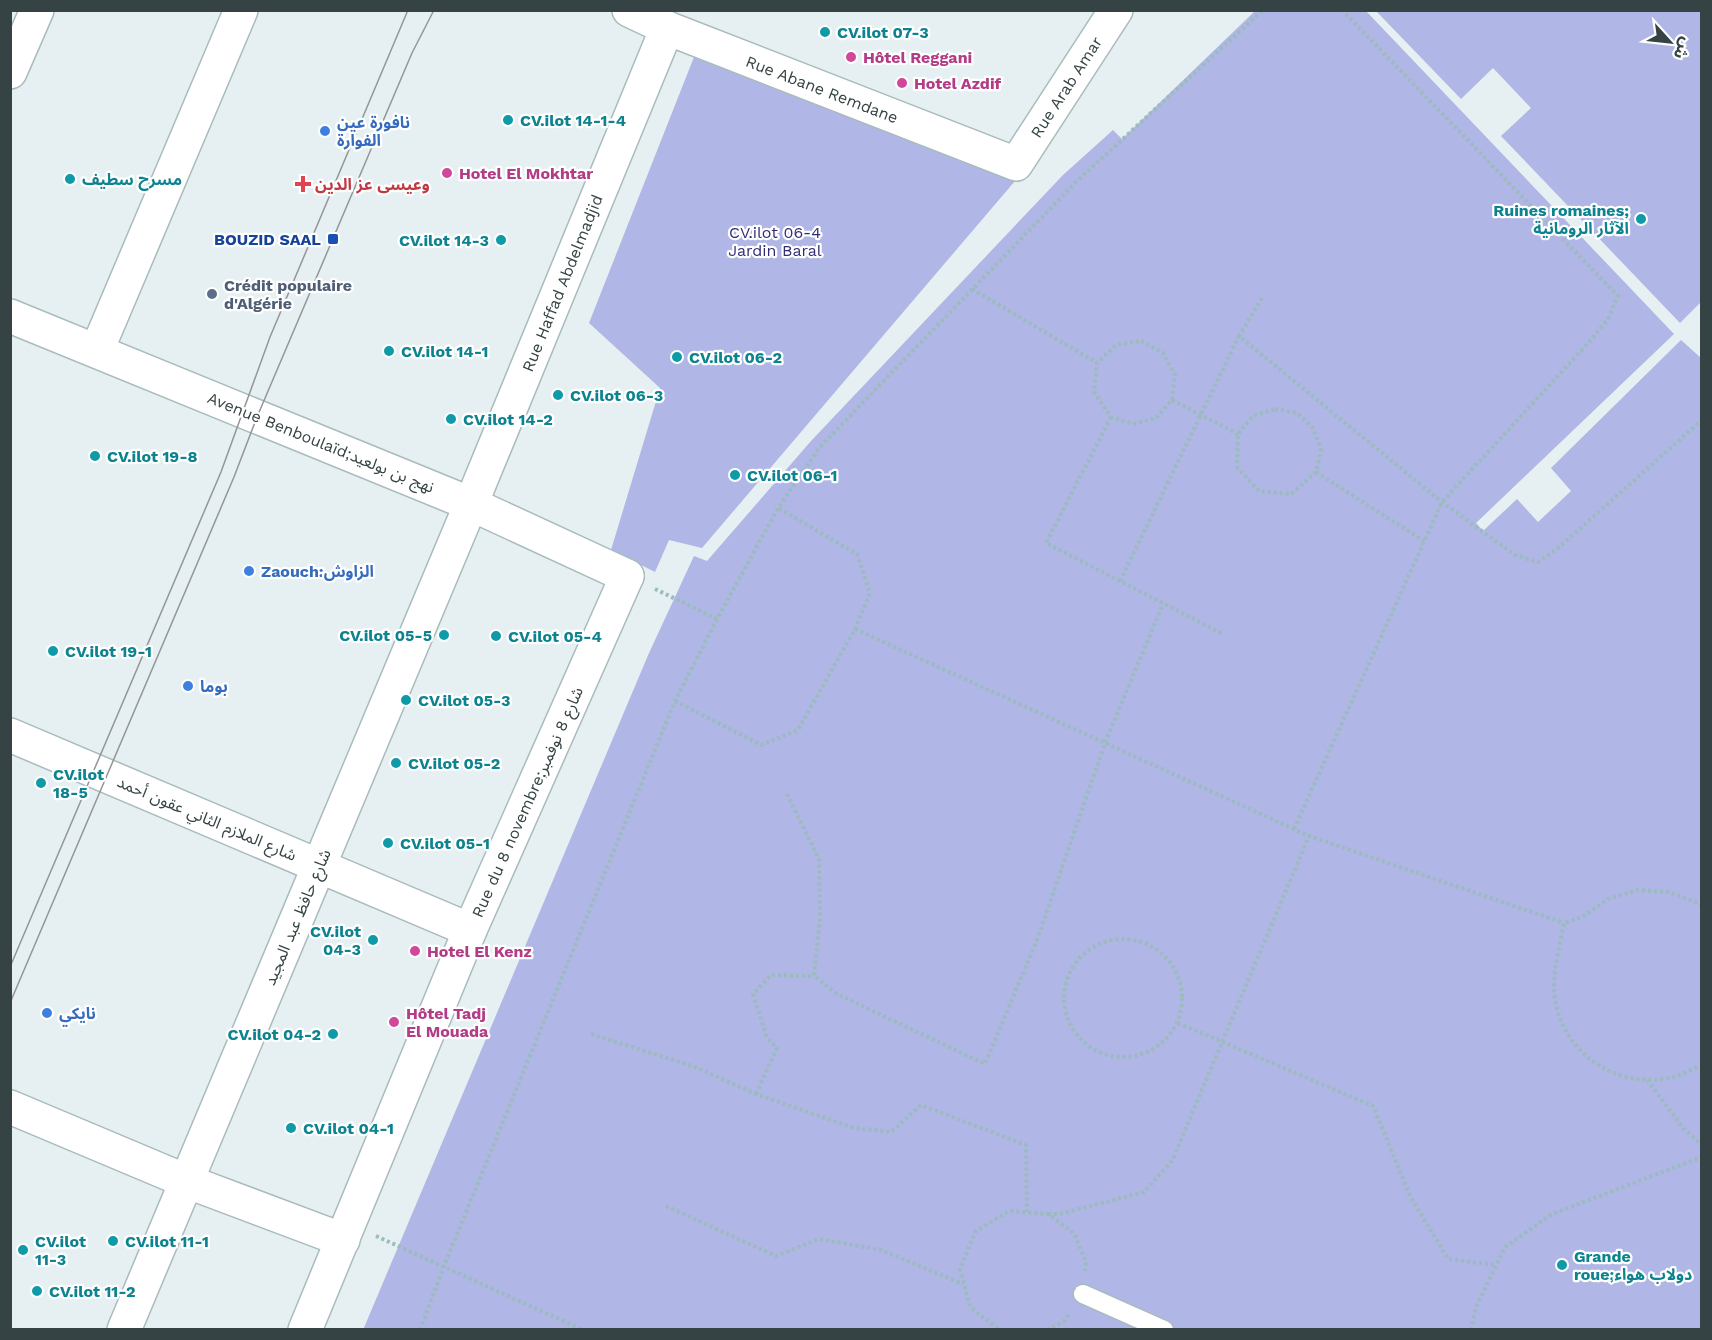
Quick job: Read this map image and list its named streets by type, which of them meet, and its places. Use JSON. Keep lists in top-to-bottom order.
{
  "streets": {
    "street": [
      "Rue Arab Amar",
      "Rue Abane Remdane",
      "Rue Haffad Abdelmadjid",
      "Avenue Benboulaïd;نهج بن بولعيد",
      "Rue du 8 novembre;شارع 8 نوفمبر",
      "شارع الملازم الثاني عقون أحمد",
      "شارع حافظ عبد المجيد"
    ]
  },
  "crossings": [
    ["Rue Arab Amar", "Rue Abane Remdane"],
    ["Rue Abane Remdane", "Rue Haffad Abdelmadjid"],
    ["Rue Haffad Abdelmadjid", "Avenue Benboulaïd;نهج بن بولعيد"],
    ["Rue Haffad Abdelmadjid", "شارع حافظ عبد المجيد"],
    ["Avenue Benboulaïd;نهج بن بولعيد", "Rue du 8 novembre;شارع 8 نوفمبر"],
    ["Avenue Benboulaïd;نهج بن بولعيد", "شارع حافظ عبد المجيد"],
    ["Rue du 8 novembre;شارع 8 نوفمبر", "شارع الملازم الثاني عقون أحمد"],
    ["شارع الملازم الثاني عقون أحمد", "شارع حافظ عبد المجيد"]
  ],
  "parks": ["CV.ilot 06-4 Jardin Baral"],
  "places": {
    "other": [
      "CV.ilot 07-3",
      "Hôtel Reggani",
      "Hotel Azdif",
      "CV.ilot 14-1-4",
      "نافورة عين الفوارة",
      "Hotel El Mokhtar",
      "مسرح سطيف",
      "Ruines romaines; الآثار الرومانية",
      "CV.ilot 14-3",
      "Crédit populaire d'Algérie",
      "CV.ilot 14-1",
      "CV.ilot 06-2",
      "CV.ilot 06-3",
      "CV.ilot 14-2",
      "CV.ilot 19-8",
      "CV.ilot 06-1",
      "Zaouch:الزاوش",
      "CV.ilot 05-5",
      "CV.ilot 05-4",
      "CV.ilot 19-1",
      "بوما",
      "CV.ilot 05-3",
      "CV.ilot 05-2",
      "CV.ilot 18-5",
      "CV.ilot 05-1",
      "CV.ilot 04-3",
      "Hotel El Kenz",
      "نايكي",
      "Hôtel Tadj El Mouada",
      "CV.ilot 04-2",
      "CV.ilot 04-1",
      "CV.ilot 11-1",
      "CV.ilot 11-3",
      "Grande roue;دولاب هواء",
      "CV.ilot 11-2"
    ],
    "health": ["وعيسى عز الدين"],
    "transit": ["BOUZID SAAL"]
  },
  "north": "bottom right"
}
